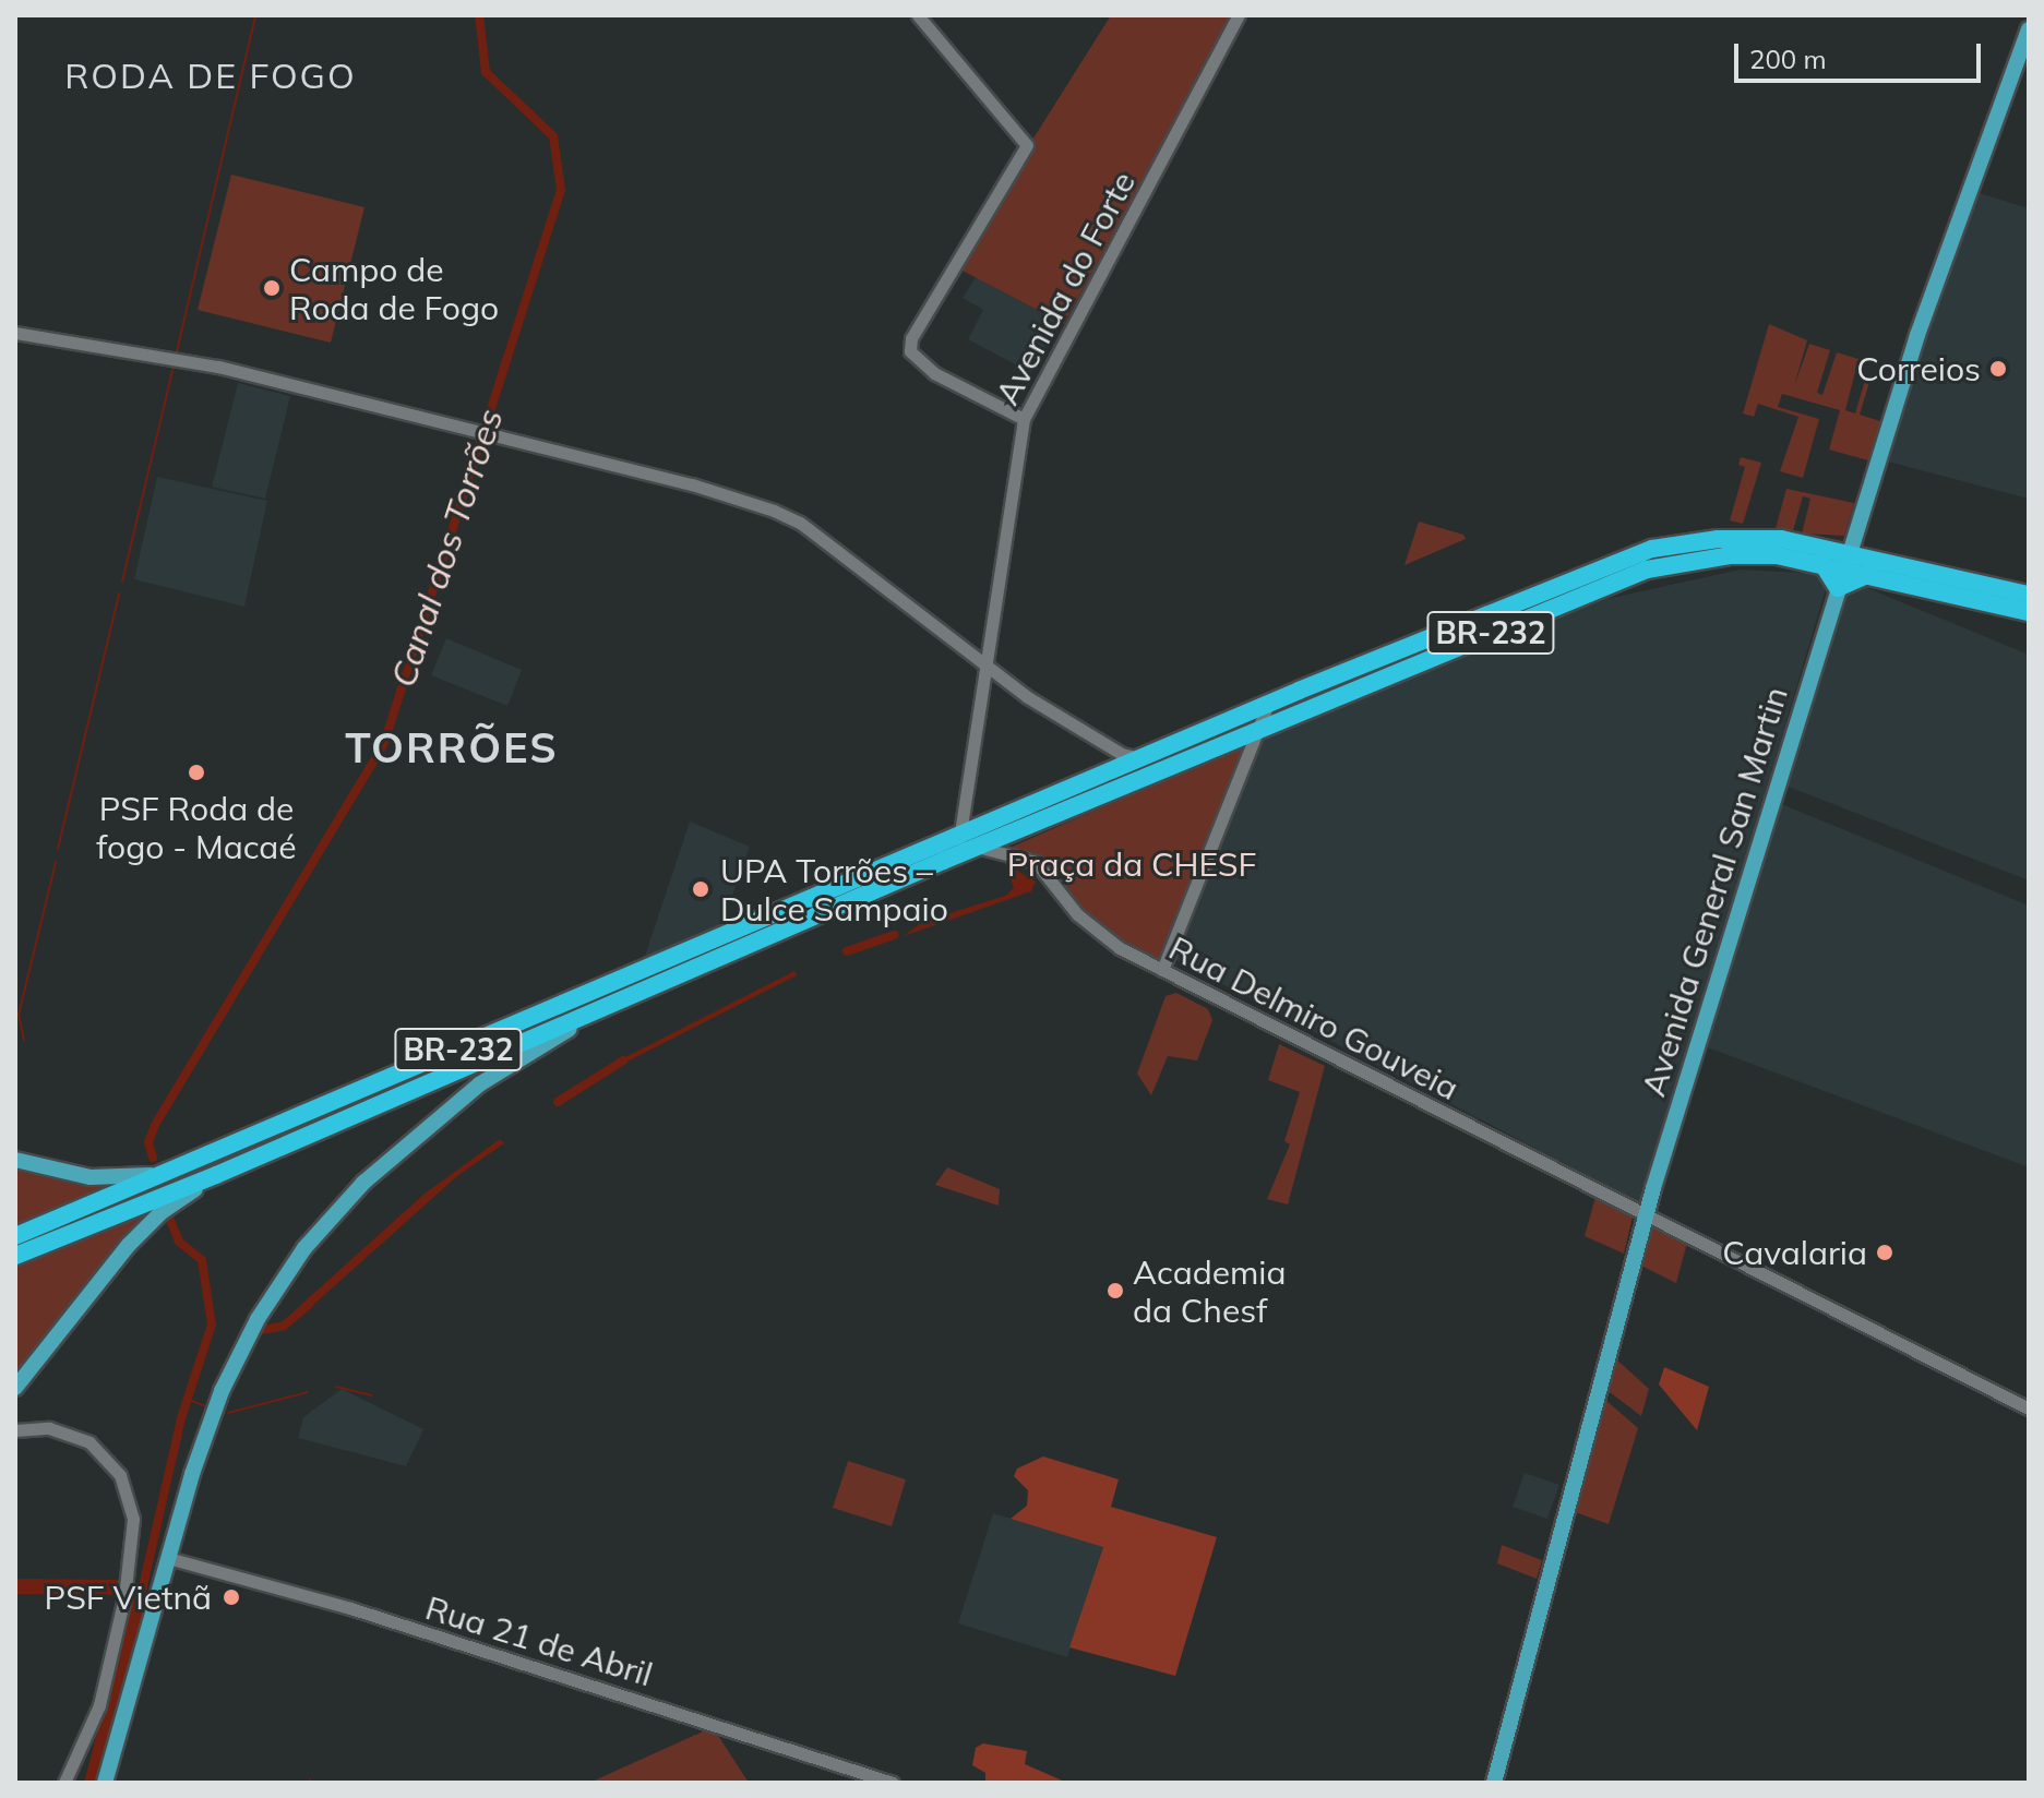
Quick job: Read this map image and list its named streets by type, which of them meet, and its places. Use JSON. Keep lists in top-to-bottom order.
{
  "streets": {
    "highway": ["BR-232"],
    "main road": ["Avenida General San Martin"],
    "street": ["Avenida do Forte", "Rua Delmiro Gouveia", "Rua 21 de Abril"]
  },
  "crossings": [
    ["Avenida do Forte", "BR-232"],
    ["BR-232", "Avenida General San Martin"],
    ["BR-232", "Rua Delmiro Gouveia"],
    ["Avenida General San Martin", "Rua Delmiro Gouveia"]
  ],
  "districts": ["RODA DE FOGO", "TORRÕES"],
  "water": ["Canal dos Torrões"],
  "parks": ["Praça da CHESF"],
  "places": [
    "Campo de Roda de Fogo",
    "Correios",
    "PSF Roda de fogo - Macaé",
    "UPA Torrões – Dulce Sampaio",
    "Cavalaria",
    "Academia da Chesf",
    "PSF Vietnã"
  ],
  "scale_bar": "200 m"
}
